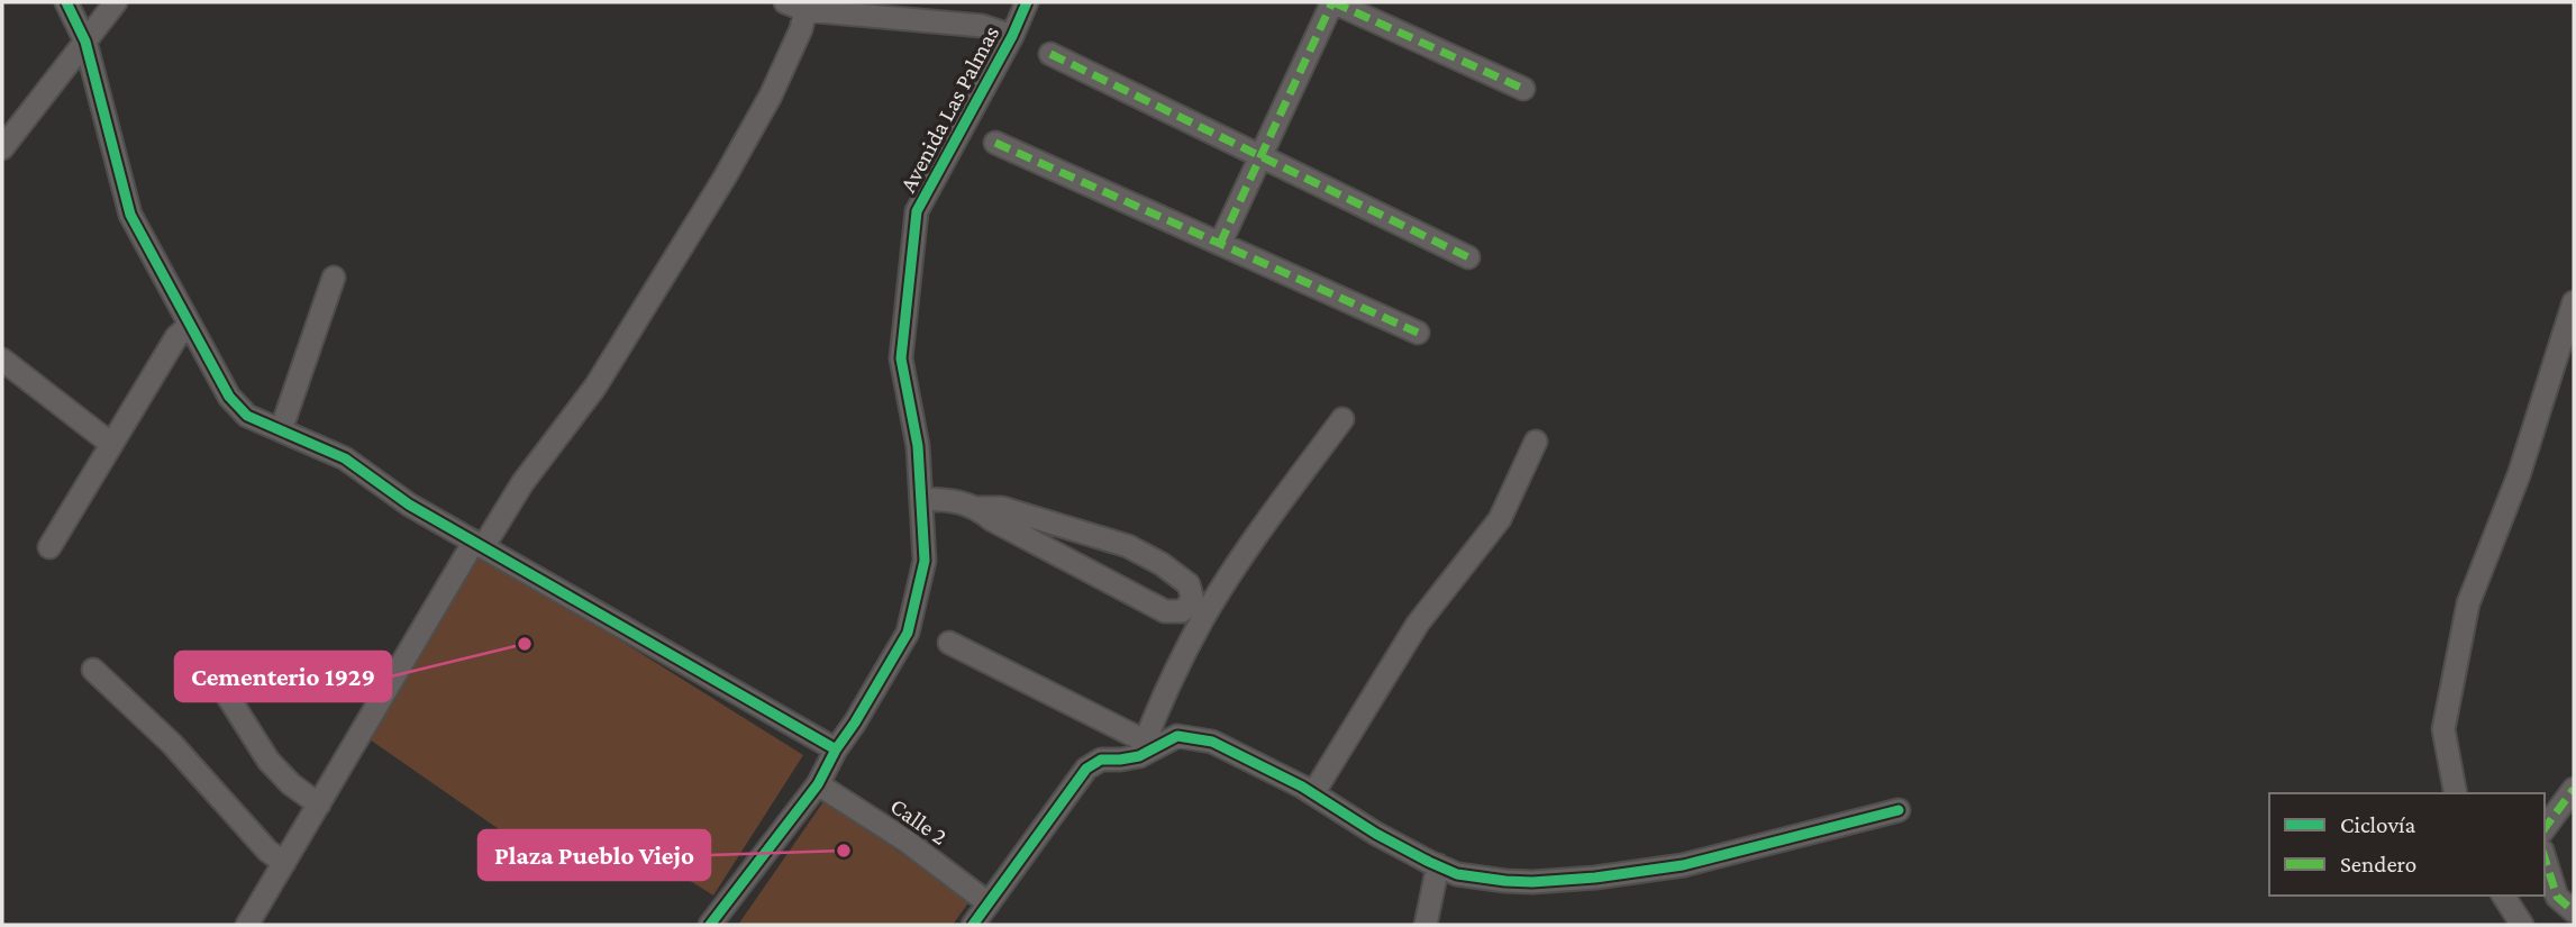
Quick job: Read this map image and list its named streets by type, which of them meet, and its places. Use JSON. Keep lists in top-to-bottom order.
{
  "streets": {
    "street": ["Avenida Las Palmas", "Calle 2"]
  },
  "crossings": [
    ["Avenida Las Palmas", "Calle 2"]
  ],
  "places": ["Cementerio 1929", "Plaza Pueblo Viejo"],
  "legend": ["Ciclovía", "Sendero"]
}
